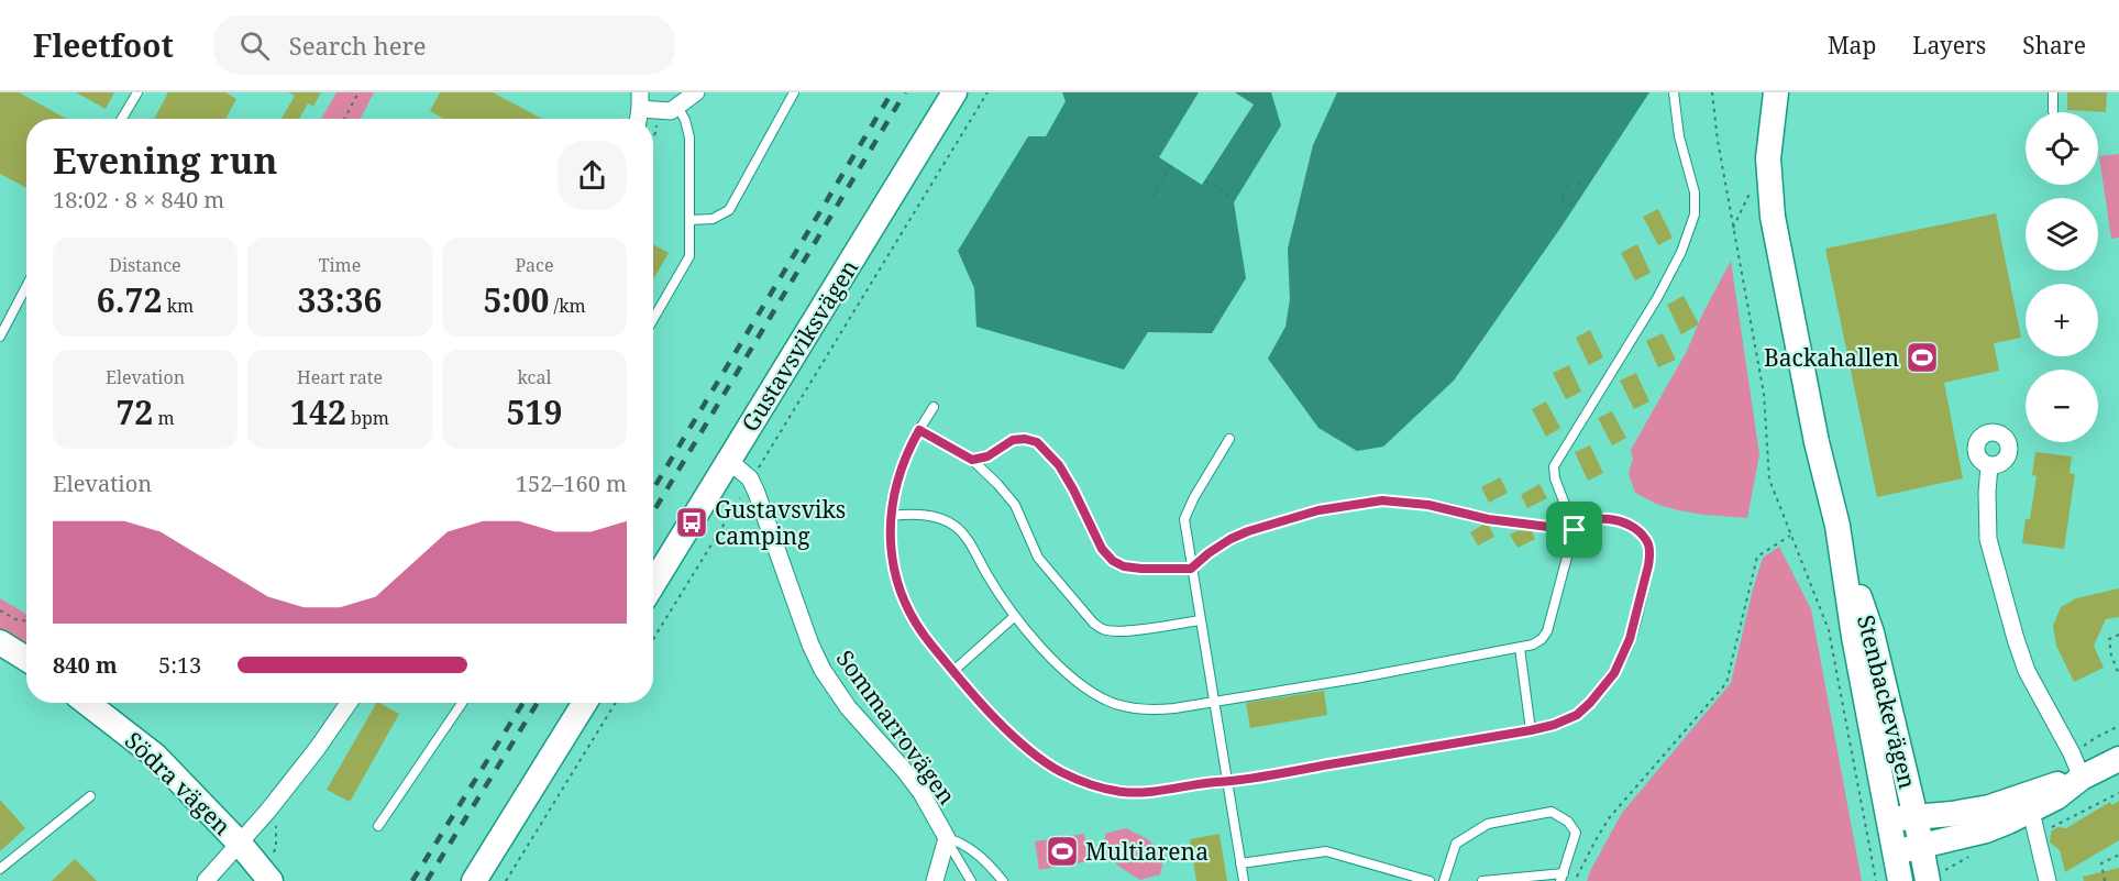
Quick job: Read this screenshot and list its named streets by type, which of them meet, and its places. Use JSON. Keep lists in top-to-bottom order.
{
  "streets": {
    "street": [
      "Gustavsviksvägen",
      "Stenbackevägen",
      "Sommarrovägen",
      "Södra vägen"
    ]
  },
  "crossings": [
    ["Gustavsviksvägen", "Sommarrovägen"]
  ],
  "places": {
    "sports": ["Backahallen", "Multiarena"],
    "bus stop": ["Gustavsviks camping"]
  },
  "page": {
    "header": "Fleetfoot",
    "search": "Search here",
    "nav": ["Map", "Layers", "Share"],
    "map_buttons": ["+", "−"],
    "heading": ["Evening run", "18:02 · 8 × 840 m"],
    "stats": [
      ["Distance", "6.72 km"],
      ["Time", "33:36"],
      ["Pace", "5:00 /km"],
      ["Elevation", "72 m"],
      ["Heart rate", "142 bpm"],
      ["kcal", "519"]
    ],
    "chart": ["Elevation", "152–160 m"],
    "list": [
      {
        "name": "840 m",
        "note": "5:13"
      }
    ]
  }
}
